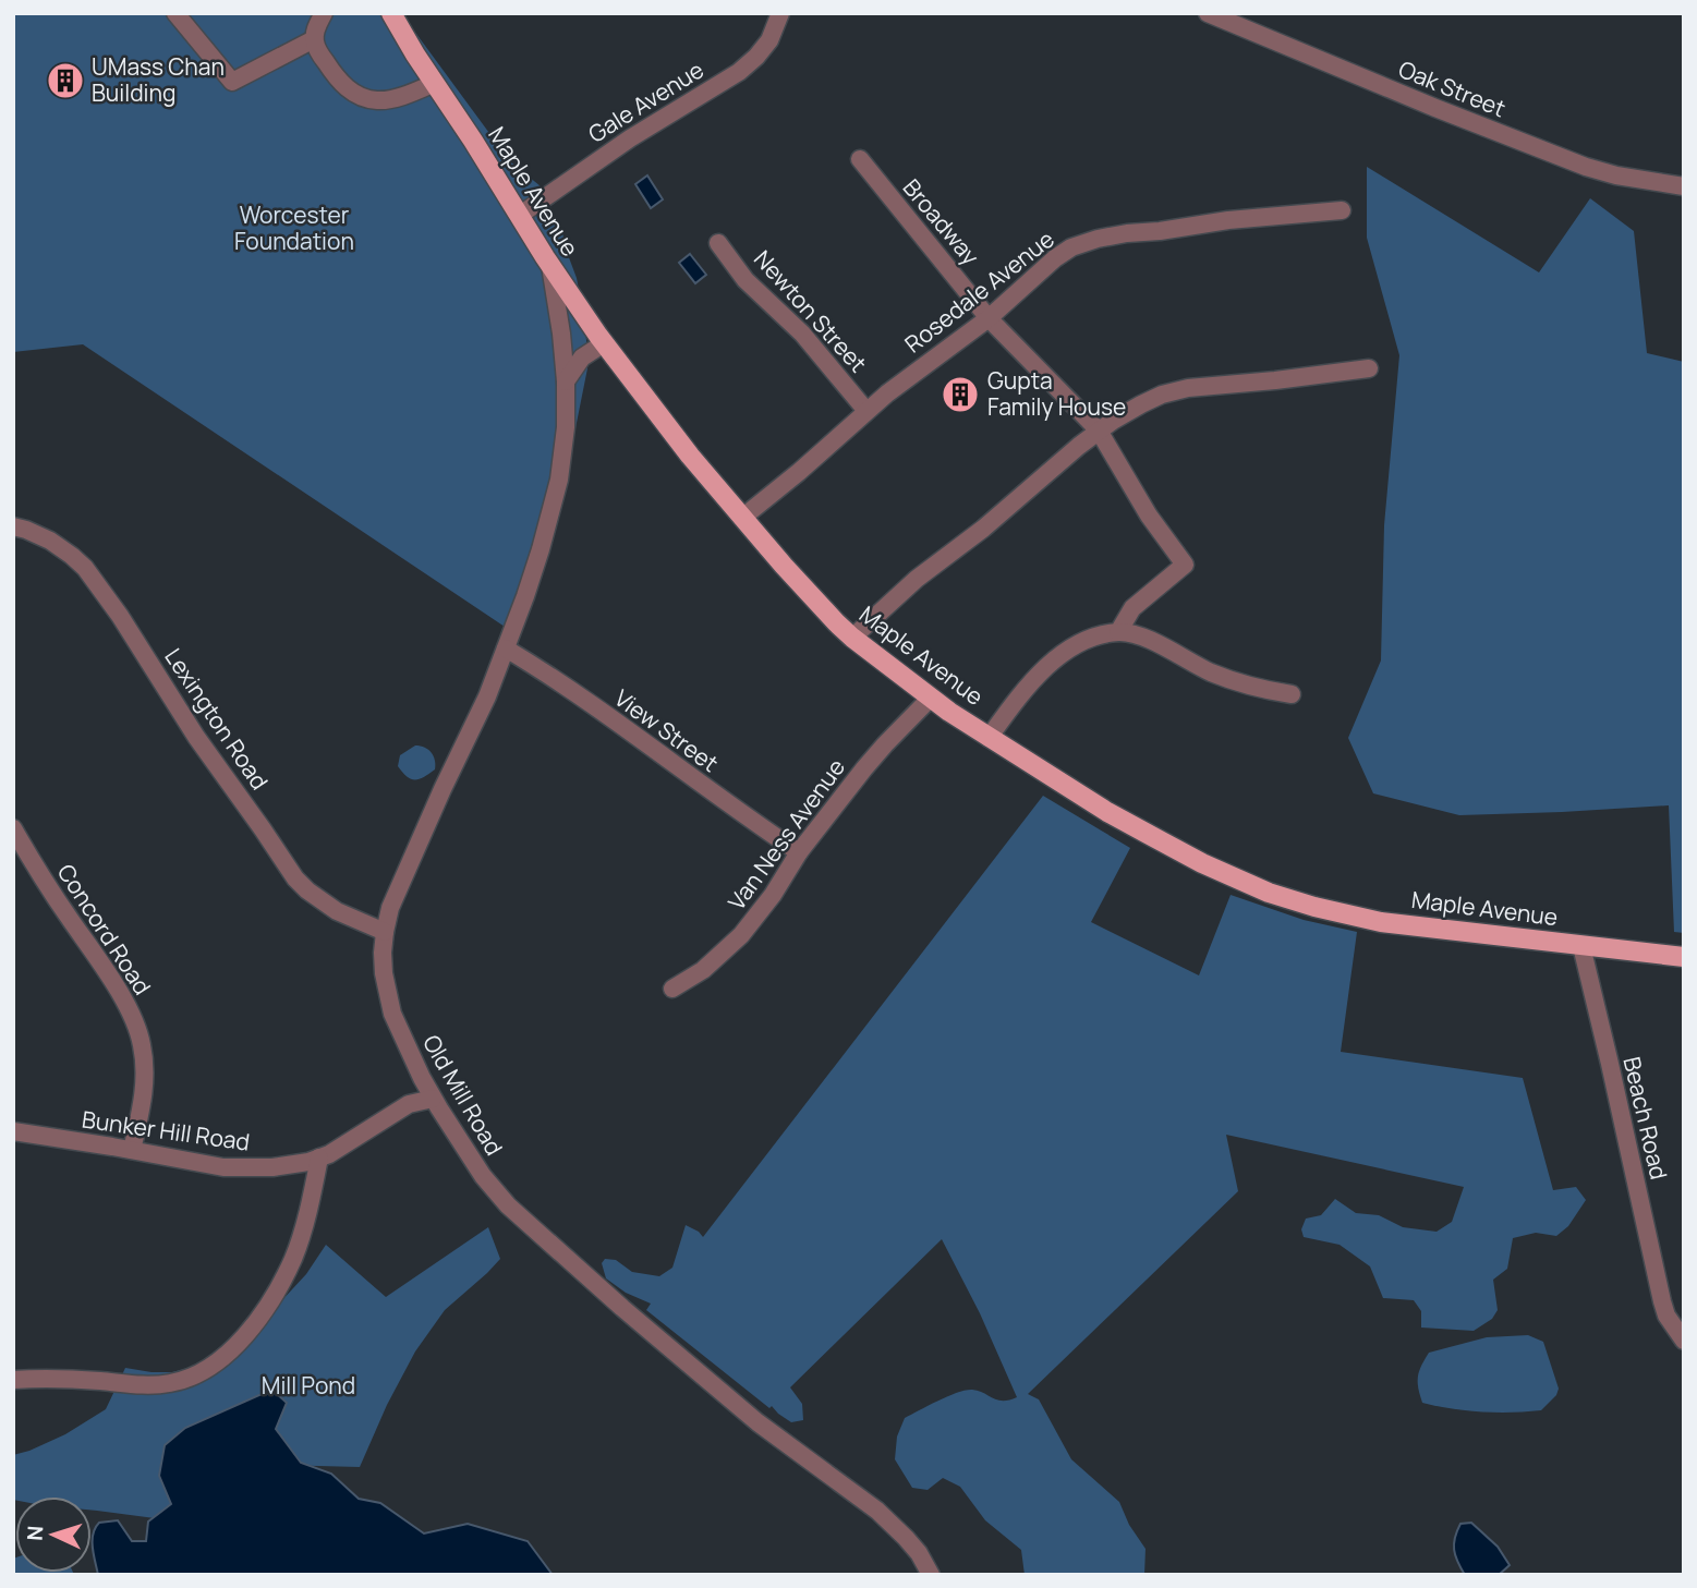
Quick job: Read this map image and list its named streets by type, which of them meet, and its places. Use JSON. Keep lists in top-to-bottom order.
{
  "streets": {
    "main road": ["Maple Avenue"],
    "street": [
      "Oak Street",
      "Gale Avenue",
      "Broadway",
      "Rosedale Avenue",
      "Newton Street",
      "Lexington Road",
      "View Street",
      "Van Ness Avenue",
      "Concord Road",
      "Old Mill Road",
      "Beach Road",
      "Bunker Hill Road"
    ]
  },
  "crossings": [
    ["Gale Avenue", "Maple Avenue"],
    ["Maple Avenue", "Rosedale Avenue"],
    ["Maple Avenue", "Van Ness Avenue"],
    ["Maple Avenue", "Old Mill Road"],
    ["Maple Avenue", "Beach Road"],
    ["Broadway", "Rosedale Avenue"],
    ["Rosedale Avenue", "Newton Street"],
    ["Lexington Road", "Old Mill Road"],
    ["View Street", "Van Ness Avenue"],
    ["View Street", "Old Mill Road"],
    ["Concord Road", "Bunker Hill Road"],
    ["Old Mill Road", "Bunker Hill Road"]
  ],
  "parks": ["Worcester Foundation", "Mill Pond"],
  "places": {
    "building": ["UMass Chan Building", "Gupta Family House"]
  },
  "north": "left"
}
